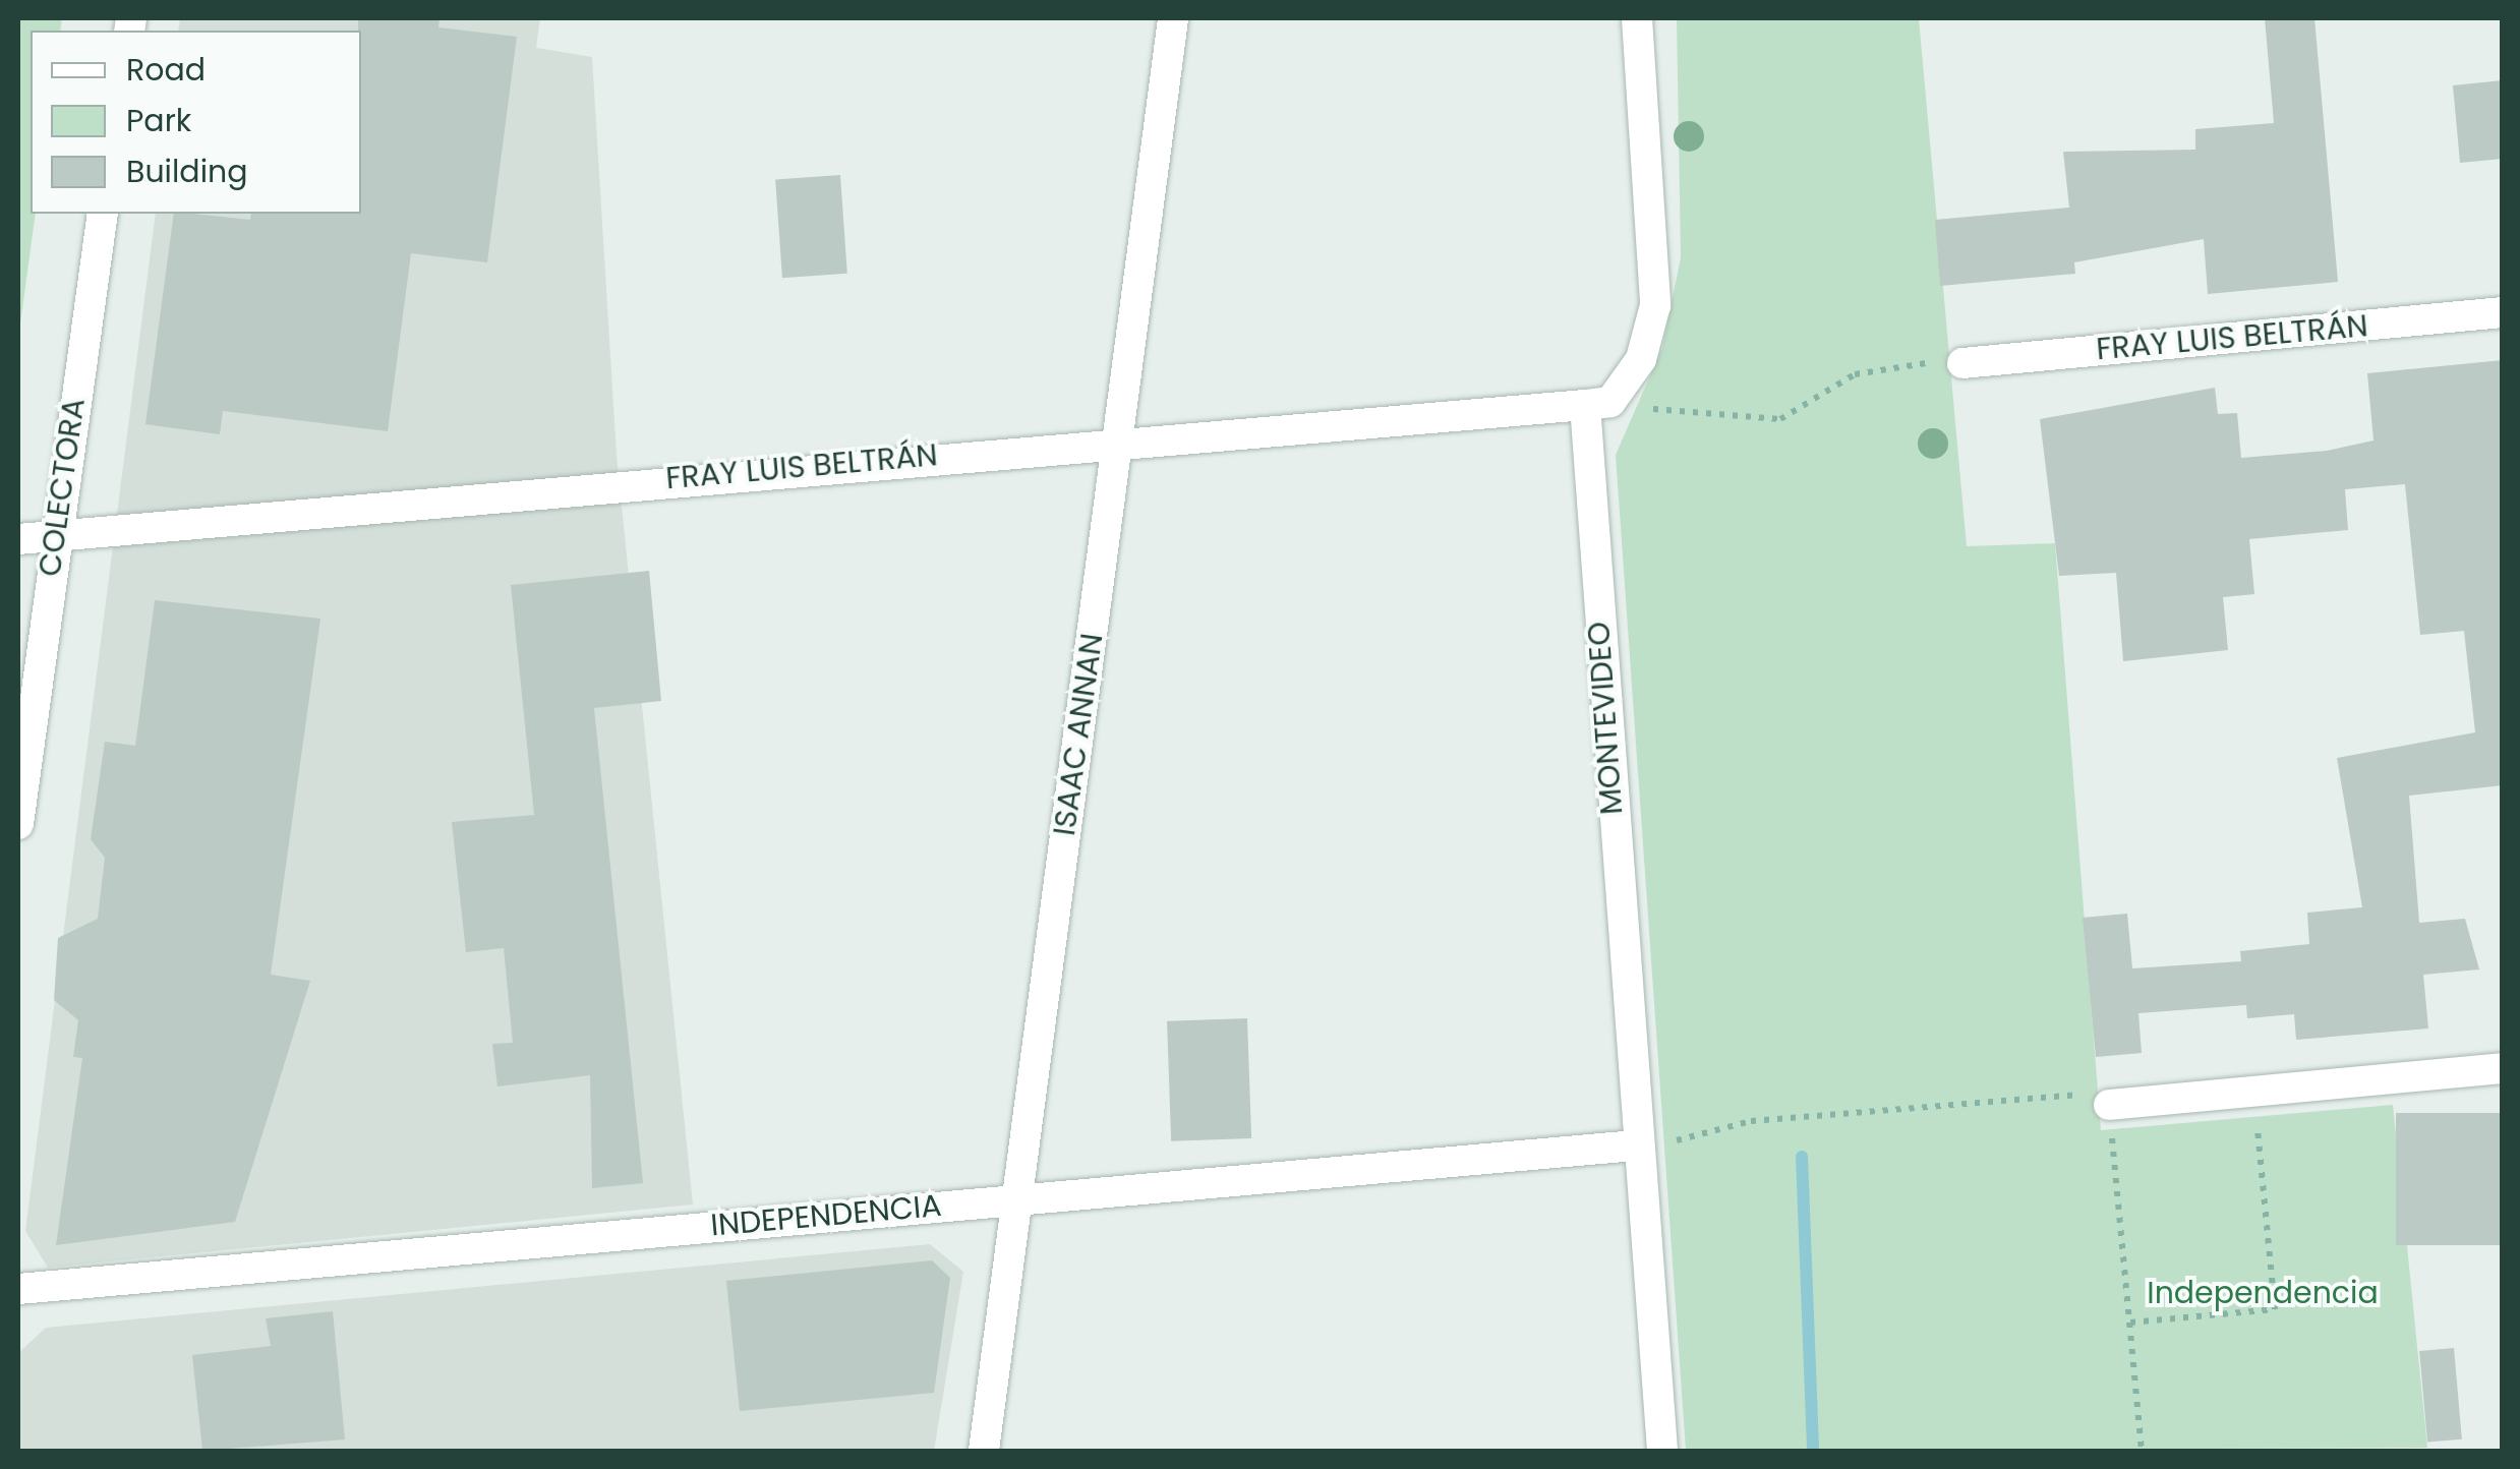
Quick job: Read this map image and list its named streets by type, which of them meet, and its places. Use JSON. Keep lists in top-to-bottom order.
{
  "streets": {
    "street": [
      "FRAY LUIS BELTRÁN",
      "COLECTORA",
      "MONTEVIDEO",
      "ISAAC ANNAN",
      "INDEPENDENCIA"
    ]
  },
  "crossings": [
    ["FRAY LUIS BELTRÁN", "COLECTORA"],
    ["FRAY LUIS BELTRÁN", "MONTEVIDEO"],
    ["FRAY LUIS BELTRÁN", "ISAAC ANNAN"],
    ["MONTEVIDEO", "INDEPENDENCIA"],
    ["ISAAC ANNAN", "INDEPENDENCIA"]
  ],
  "parks": ["Independencia"],
  "legend": ["Road", "Park", "Building"]
}
